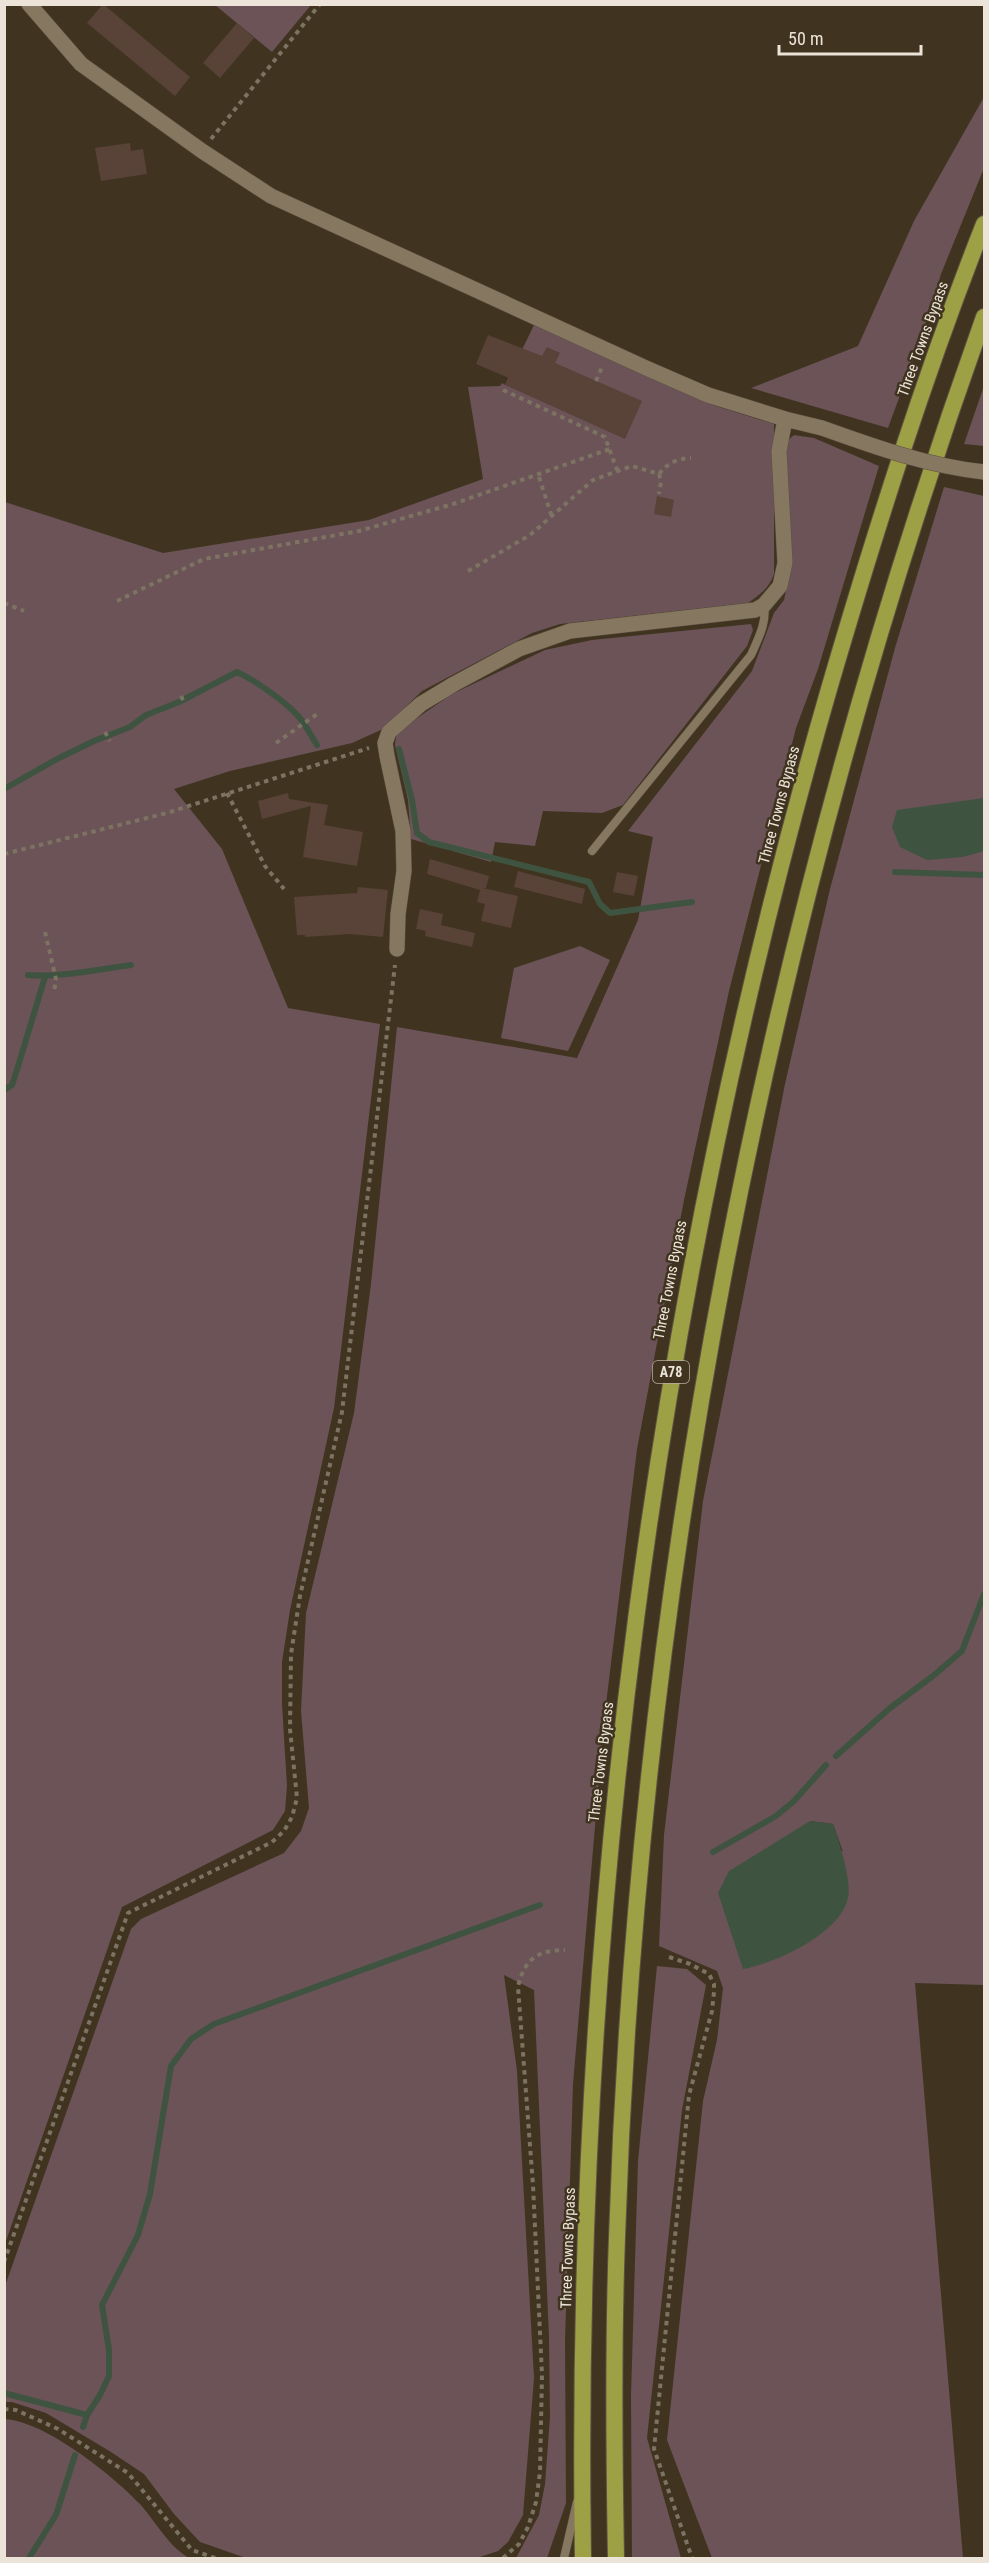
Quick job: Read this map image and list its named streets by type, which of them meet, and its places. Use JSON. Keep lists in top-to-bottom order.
{
  "streets": {
    "highway": ["Three Towns Bypass", "A78"]
  },
  "scale_bar": "50 m"
}
